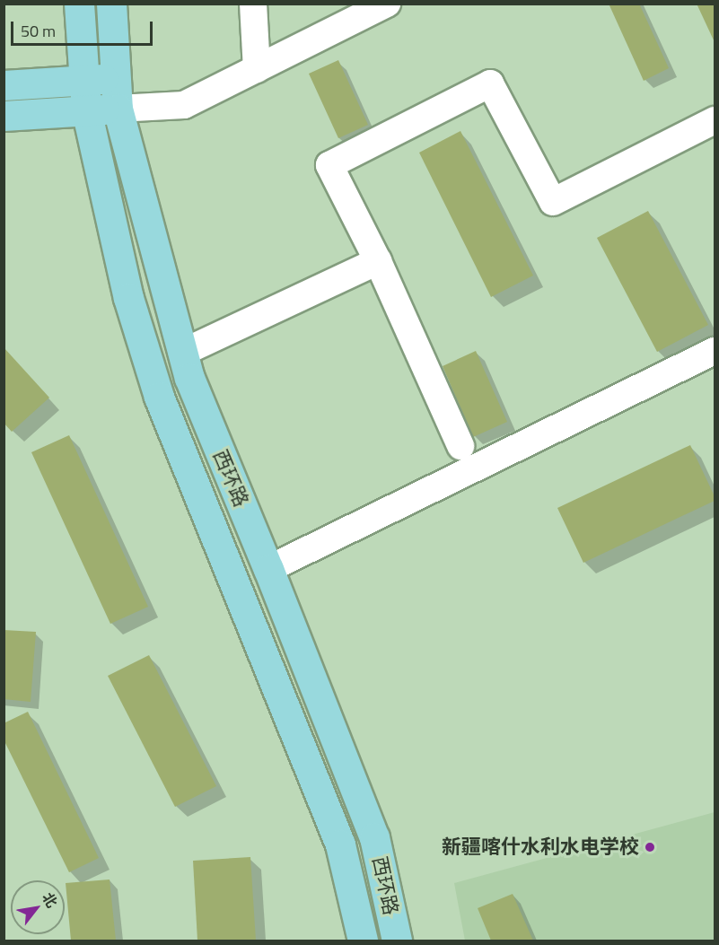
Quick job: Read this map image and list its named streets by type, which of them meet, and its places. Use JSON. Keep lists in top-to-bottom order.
{
  "streets": {
    "main road": ["西环路"]
  },
  "places": ["新疆喀什水利水电学校"],
  "scale_bar": "50 m",
  "north": "top right"
}
